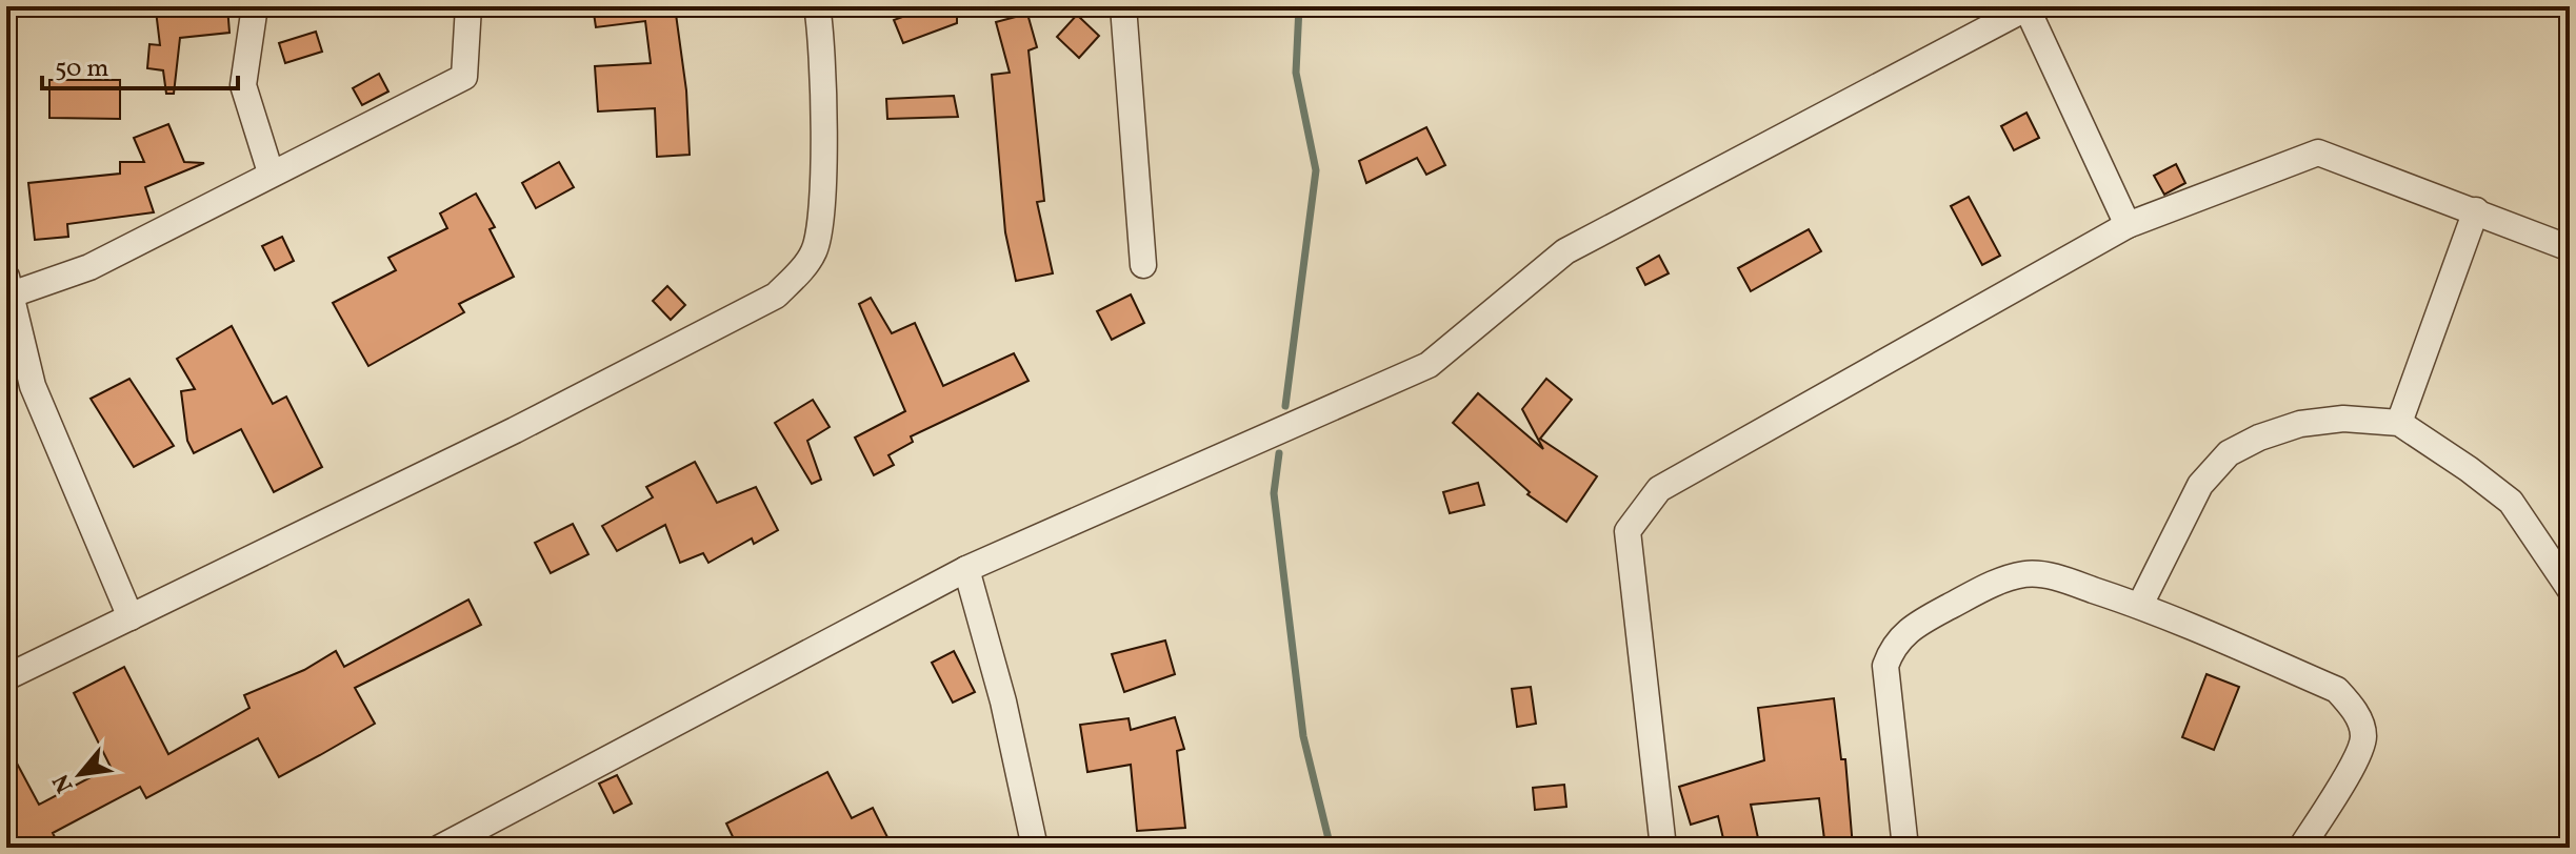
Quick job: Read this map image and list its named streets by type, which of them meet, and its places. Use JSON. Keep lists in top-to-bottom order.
{
  "scale_bar": "50 m",
  "north": "bottom left"
}
